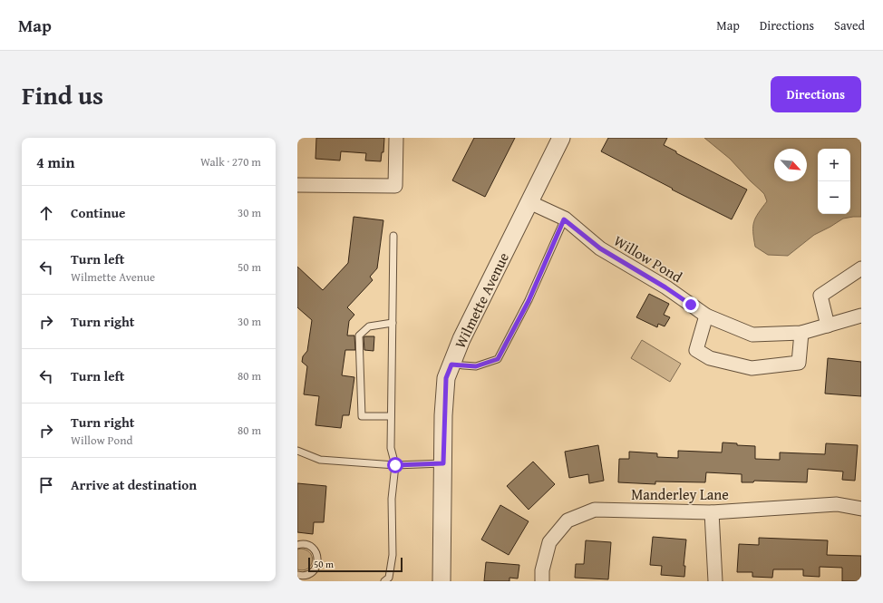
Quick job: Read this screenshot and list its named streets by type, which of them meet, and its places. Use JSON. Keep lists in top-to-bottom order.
{
  "streets": {
    "street": ["Willow Pond", "Wilmette Avenue", "Manderley Lane"]
  },
  "crossings": [
    ["Willow Pond", "Wilmette Avenue"]
  ],
  "scale_bar": "50 m",
  "north": "bottom right",
  "page": {
    "header": "Map",
    "nav": ["Map", "Directions", "Saved"],
    "title": "Find us",
    "buttons": "Directions",
    "heading": ["4 min", "Walk · 270 m"],
    "map_buttons": ["+", "−"],
    "list": [
      ["Continue", "30 m"],
      ["Turn left", "Wilmette Avenue", "50 m"],
      ["Turn right", "30 m"],
      ["Turn left", "80 m"],
      ["Turn right", "Willow Pond", "80 m"],
      "Arrive at destination"
    ],
    "scale": "50 m"
  }
}
